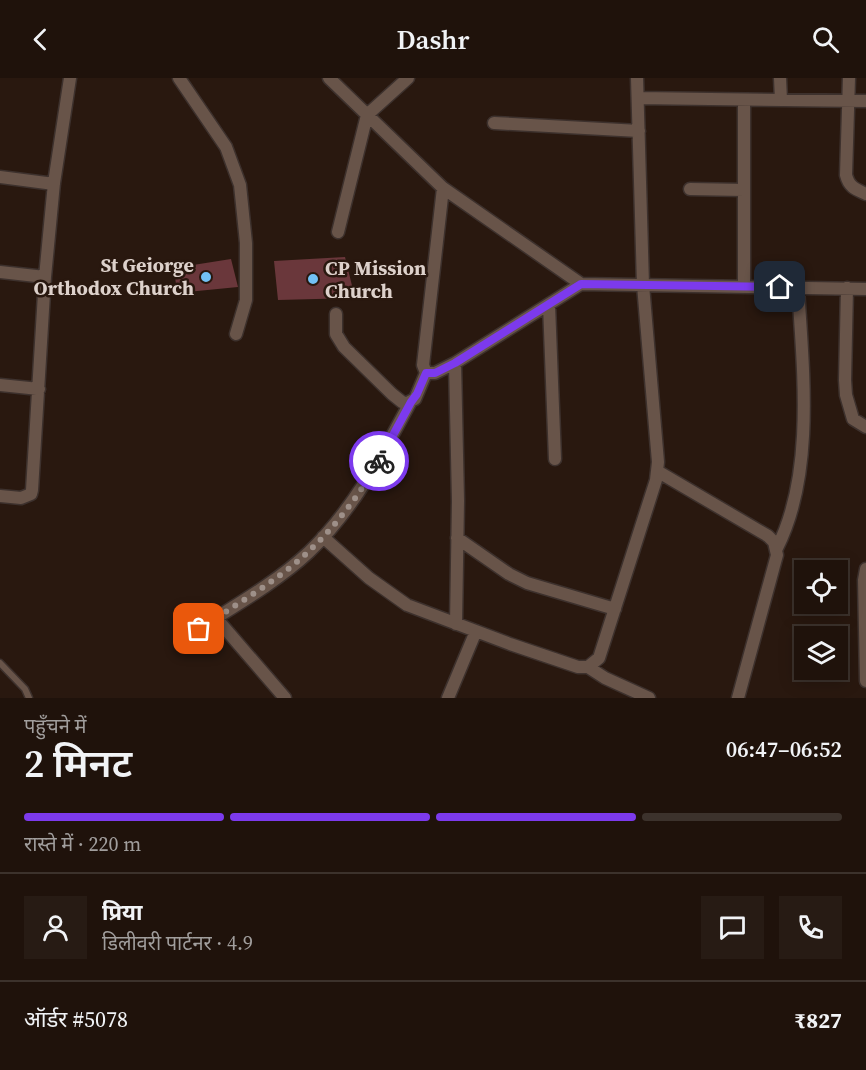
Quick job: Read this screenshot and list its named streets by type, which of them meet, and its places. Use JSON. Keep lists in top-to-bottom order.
{
  "places": ["St Geiorge Orthodox Church", "CP Mission Church"],
  "page": {
    "header": "Dashr",
    "heading": ["2 मिनट", "पहुँचने में", "06:47–06:52"],
    "panel": [
      "प्रिया",
      "डिलीवरी पार्टनर · 4.9",
      "ऑर्डर #5078",
      "₹827"
    ],
    "bar": "रास्ते में · 220 m"
  }
}
